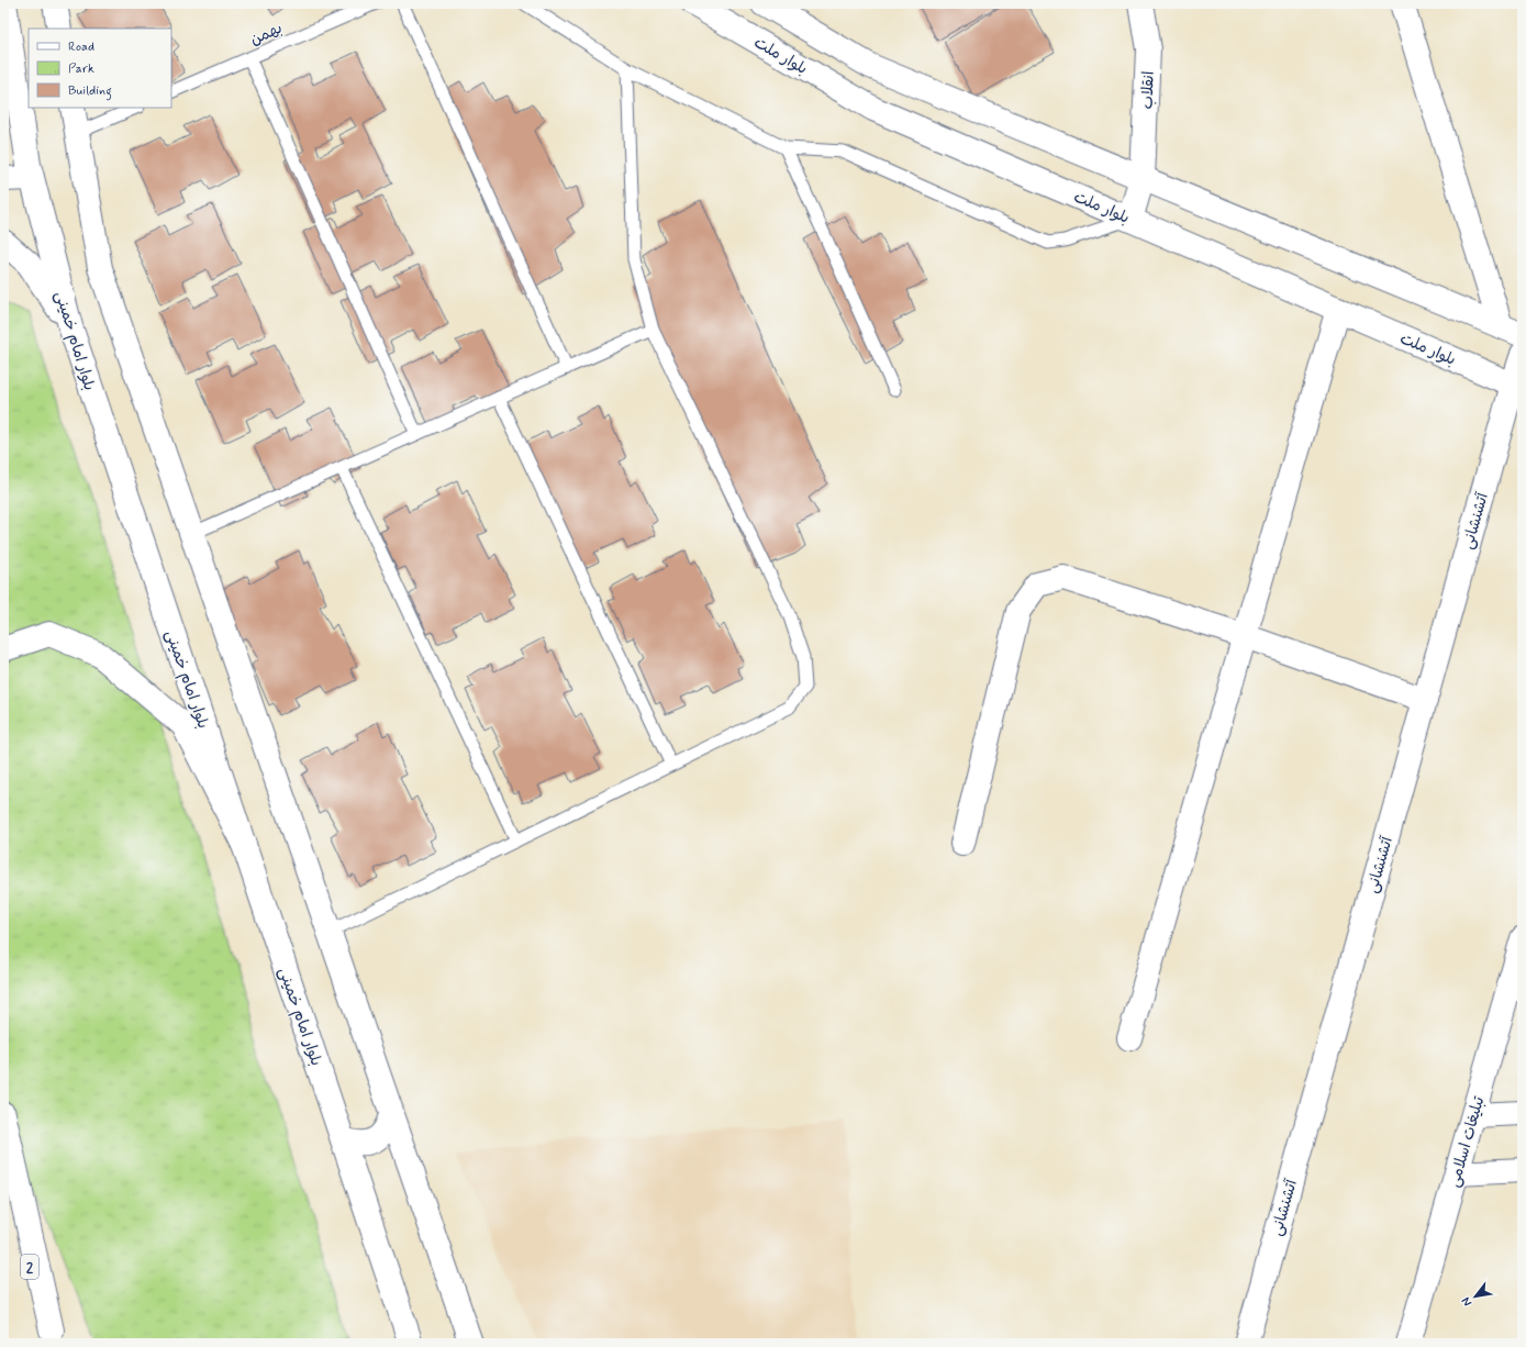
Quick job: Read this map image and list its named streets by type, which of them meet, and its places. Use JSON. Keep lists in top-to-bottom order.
{
  "streets": {
    "main road": [
      "بلوار ملت",
      "انقلاب",
      "بلوار امام خمینی",
      "آتشنشانی",
      "تبلیغات اسلامی",
      "2"
    ],
    "lane": ["بهمن"]
  },
  "crossings": [
    ["بلوار ملت", "انقلاب"],
    ["بلوار ملت", "آتشنشانی"]
  ],
  "legend": ["Road", "Park", "Building"],
  "north": "bottom left"
}
